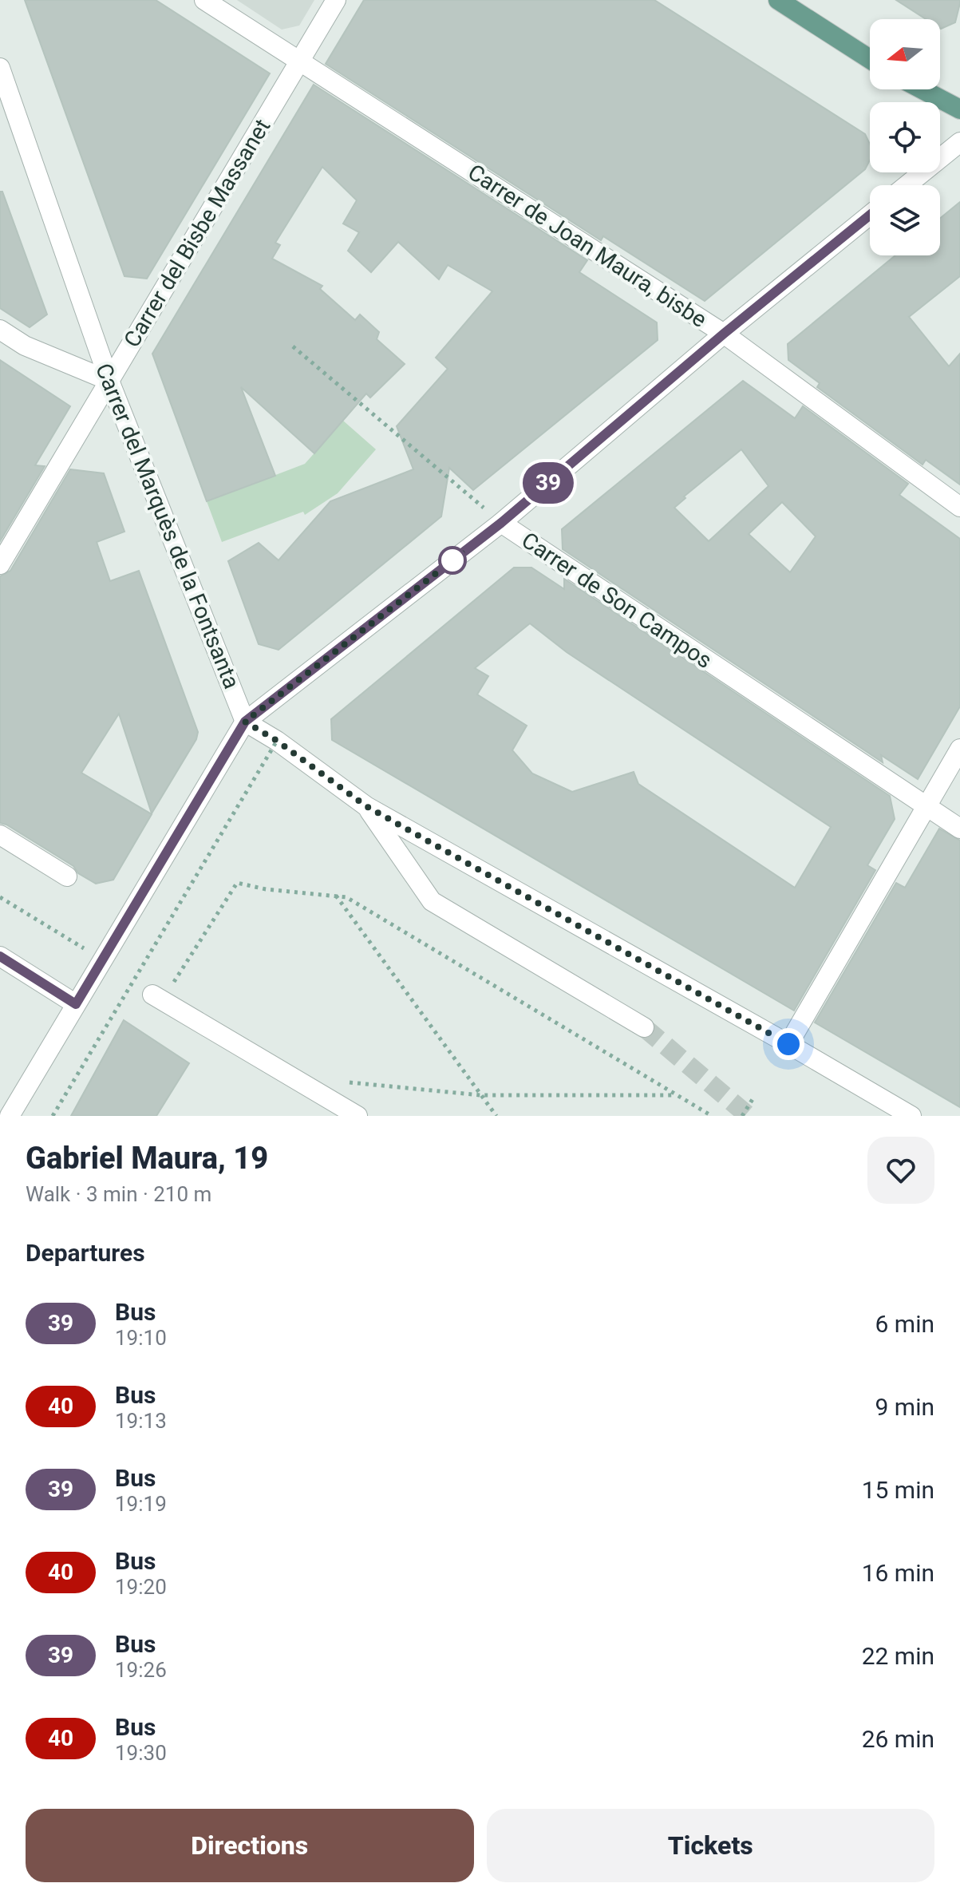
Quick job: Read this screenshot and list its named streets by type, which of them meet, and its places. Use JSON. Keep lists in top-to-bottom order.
{
  "streets": {
    "street": [
      "Carrer del Bisbe Massanet",
      "Carrer de Joan Maura, bisbe",
      "Carrer del Marquès de la Fontsanta",
      "Carrer de Son Campos"
    ]
  },
  "crossings": [
    ["Carrer del Bisbe Massanet", "Carrer de Joan Maura, bisbe"],
    ["Carrer del Bisbe Massanet", "Carrer del Marquès de la Fontsanta"]
  ],
  "lines": ["bus line 39"],
  "north": "left",
  "page": {
    "on_map": "39",
    "heading": [
      ["Gabriel Maura, 19", "Walk · 3 min · 210 m"],
      "Departures"
    ],
    "list": [
      {
        "mark": "39",
        "name": "Bus",
        "note": "19:10",
        "value": "6 min"
      },
      {
        "mark": "40",
        "name": "Bus",
        "note": "19:13",
        "value": "9 min"
      },
      {
        "mark": "39",
        "name": "Bus",
        "note": "19:19",
        "value": "15 min"
      },
      {
        "mark": "40",
        "name": "Bus",
        "note": "19:20",
        "value": "16 min"
      },
      {
        "mark": "39",
        "name": "Bus",
        "note": "19:26",
        "value": "22 min"
      },
      {
        "mark": "40",
        "name": "Bus",
        "note": "19:30",
        "value": "26 min"
      }
    ],
    "buttons": ["Directions", "Tickets"]
  }
}
